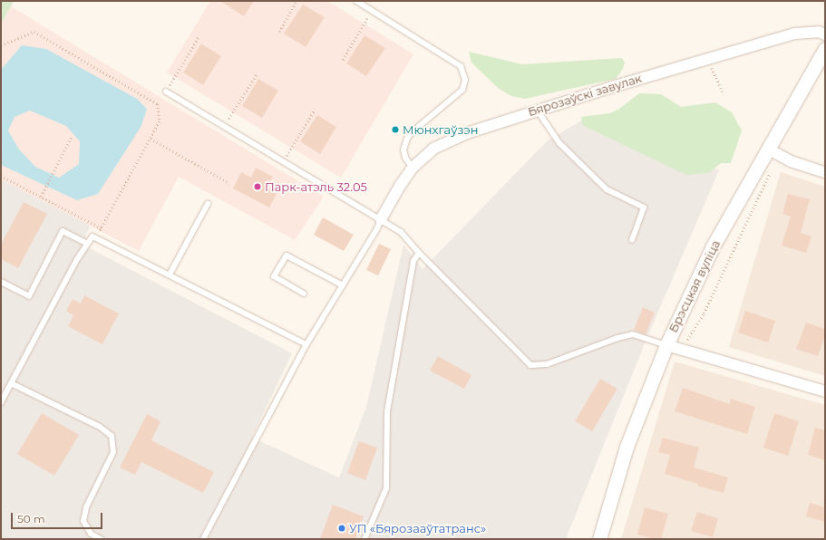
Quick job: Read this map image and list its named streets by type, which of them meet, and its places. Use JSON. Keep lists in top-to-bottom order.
{
  "streets": {
    "street": ["Бярозаўскі завулак", "Брэсцкая вуліца"]
  },
  "places": ["Мюнхгаўзэн", "Парк-атэль 32.05", "УП «Бярозааўтатранс»"],
  "scale_bar": "50 m"
}
